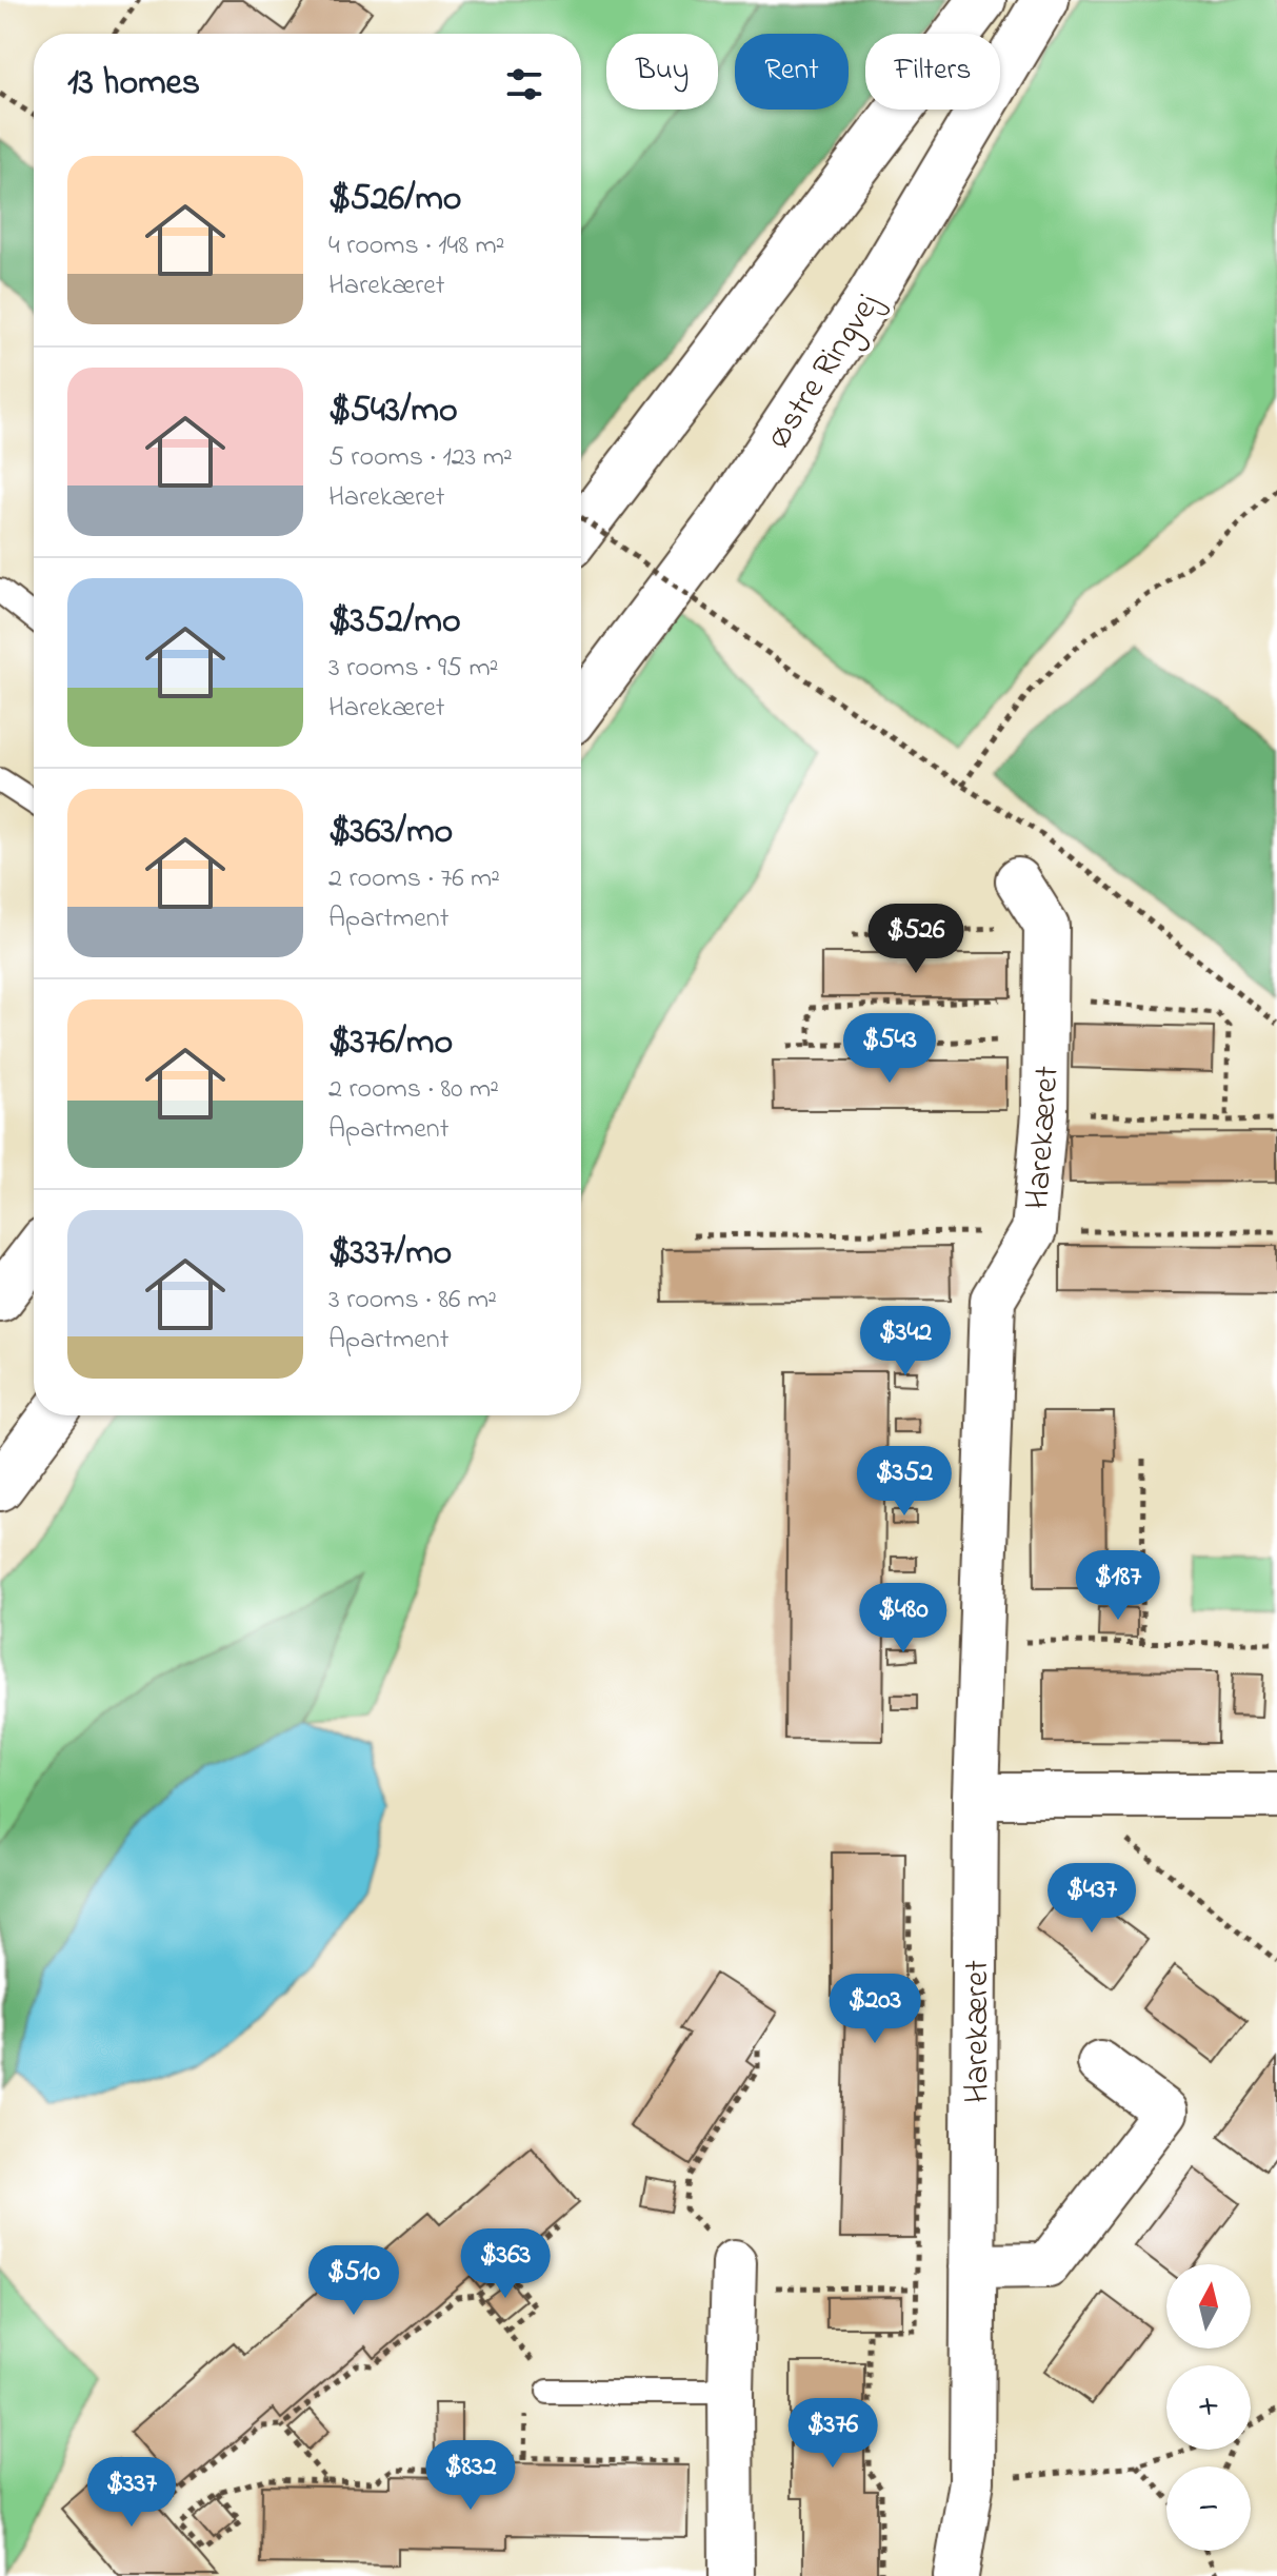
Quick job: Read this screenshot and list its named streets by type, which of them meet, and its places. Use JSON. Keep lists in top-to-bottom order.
{
  "streets": {
    "main road": ["Østre Ringvej"],
    "street": ["Harekæret"]
  },
  "north": "top",
  "page": {
    "chip": ["Buy", "Rent", "Filters"],
    "heading": "13 homes",
    "list": [
      {
        "name": "$526/mo",
        "note": "4 rooms · 148 m² · Harekæret"
      },
      {
        "name": "$543/mo",
        "note": "5 rooms · 123 m² · Harekæret"
      },
      {
        "name": "$352/mo",
        "note": "3 rooms · 95 m² · Harekæret"
      },
      {
        "name": "$363/mo",
        "note": "2 rooms · 76 m² · Apartment"
      },
      {
        "name": "$376/mo",
        "note": "2 rooms · 80 m² · Apartment"
      },
      {
        "name": "$337/mo",
        "note": "3 rooms · 86 m² · Apartment"
      }
    ],
    "price": [
      "$526",
      "$543",
      "$342",
      "$352",
      "$187",
      "$480",
      "$437",
      "$203",
      "$363",
      "$510",
      "$376",
      "$832",
      "$337"
    ],
    "map_buttons": ["+", "−"]
  }
}
